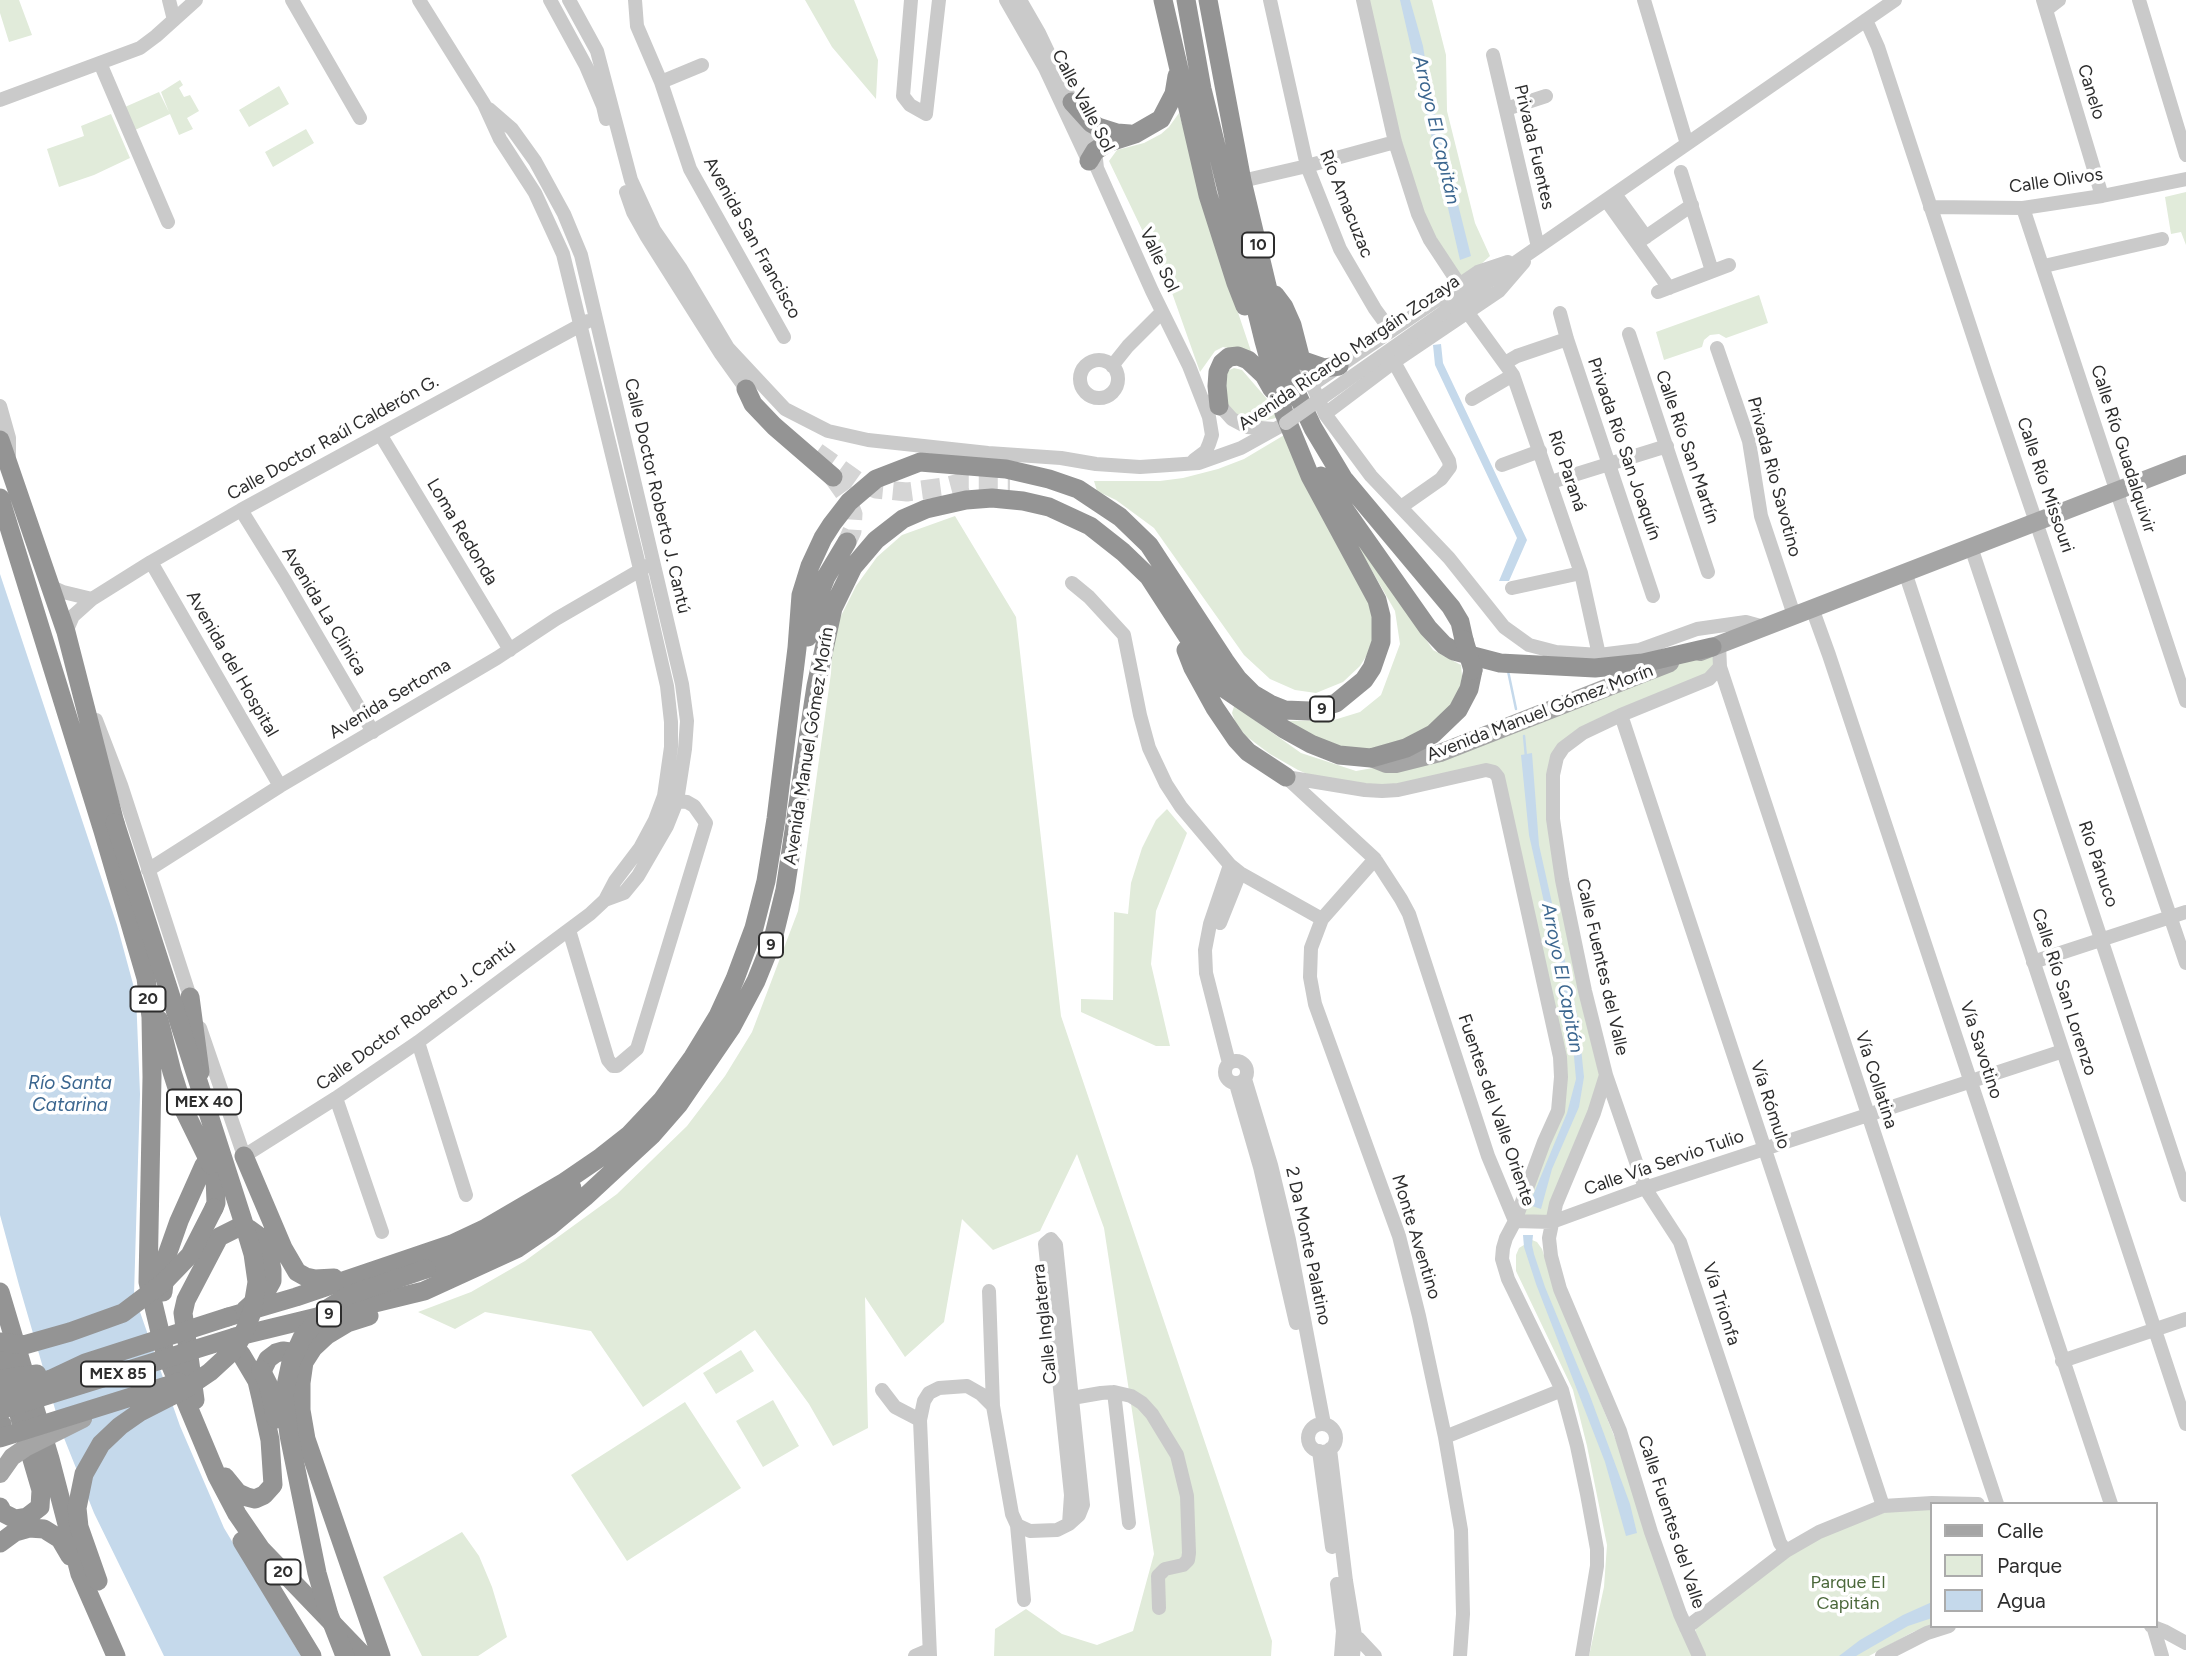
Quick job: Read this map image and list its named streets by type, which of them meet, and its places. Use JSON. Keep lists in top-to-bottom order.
{
  "streets": {
    "highway": [
      "10",
      "9",
      "Avenida Manuel Gómez Morín",
      "20",
      "MEX 40",
      "MEX 85"
    ],
    "street": [
      "Canelo",
      "Calle Valle Sol",
      "Privada Fuentes",
      "Calle Olivos",
      "Río Amacuzac",
      "Avenida San Francisco",
      "Valle Sol",
      "Avenida Ricardo Margáin Zozaya",
      "Calle Doctor Raúl Calderón G.",
      "Calle Río San Martín",
      "Privada Río San Joaquín",
      "Calle Río Guadalquivir",
      "Río Paraná",
      "Privada Rio Savotino",
      "Calle Río Missouri",
      "Calle Doctor Roberto J. Cantú",
      "Loma Redonda",
      "Avenida La Clinica",
      "Avenida del Hospital",
      "Avenida Sertoma",
      "Río Pánuco",
      "Calle Fuentes del Valle",
      "Calle Río San Lorenzo",
      "Vía Savotino",
      "Vía Collatina",
      "Vía Rómulo",
      "Fuentes del Valle Oriente",
      "Calle Vía Servio Tulio",
      "Monte Aventino",
      "2 Da Monte Palatino",
      "Vía Trionfa",
      "Calle Inglaterra"
    ]
  },
  "crossings": [
    ["Canelo", "Calle Olivos"],
    ["Calle Valle Sol", "Valle Sol"],
    ["Privada Fuentes", "Avenida Ricardo Margáin Zozaya"],
    ["Calle Olivos", "Calle Río Guadalquivir"],
    ["Calle Olivos", "Calle Río Missouri"],
    ["Río Amacuzac", "Avenida Ricardo Margáin Zozaya"],
    ["10", "Avenida Ricardo Margáin Zozaya"],
    ["10", "Avenida Manuel Gómez Morín"],
    ["Avenida Ricardo Margáin Zozaya", "Calle Río Missouri"],
    ["Avenida Ricardo Margáin Zozaya", "Avenida Manuel Gómez Morín"],
    ["Calle Doctor Raúl Calderón G.", "Calle Doctor Roberto J. Cantú"],
    ["Calle Doctor Raúl Calderón G.", "Loma Redonda"],
    ["Calle Doctor Raúl Calderón G.", "Avenida La Clinica"],
    ["Calle Doctor Raúl Calderón G.", "Avenida del Hospital"],
    ["Calle Río Guadalquivir", "Avenida Manuel Gómez Morín"],
    ["Privada Rio Savotino", "Avenida Manuel Gómez Morín"],
    ["Calle Río Missouri", "Avenida Manuel Gómez Morín"],
    ["Calle Doctor Roberto J. Cantú", "Avenida Sertoma"],
    ["Loma Redonda", "Avenida Sertoma"],
    ["Avenida La Clinica", "Avenida Sertoma"],
    ["Avenida del Hospital", "Avenida Sertoma"],
    ["Avenida Sertoma", "20"],
    ["Avenida Manuel Gómez Morín", "Río Pánuco"],
    ["Avenida Manuel Gómez Morín", "Calle Río San Lorenzo"],
    ["Avenida Manuel Gómez Morín", "Vía Savotino"],
    ["Avenida Manuel Gómez Morín", "MEX 85"],
    ["Calle Fuentes del Valle", "Vía Collatina"],
    ["Calle Fuentes del Valle", "Vía Rómulo"],
    ["Calle Fuentes del Valle", "Calle Vía Servio Tulio"],
    ["Calle Fuentes del Valle", "Vía Trionfa"],
    ["Calle Río San Lorenzo", "Calle Vía Servio Tulio"],
    ["20", "MEX 40"],
    ["Vía Savotino", "Calle Vía Servio Tulio"],
    ["Vía Collatina", "Calle Vía Servio Tulio"],
    ["Vía Rómulo", "Calle Vía Servio Tulio"],
    ["Fuentes del Valle Oriente", "Calle Vía Servio Tulio"],
    ["Fuentes del Valle Oriente", "Monte Aventino"],
    ["Calle Vía Servio Tulio", "Vía Trionfa"]
  ],
  "water": ["Arroyo El Capitán", "Río Santa Catarina"],
  "parks": ["Parque El Capitán"],
  "legend": ["Calle", "Parque", "Agua"]
}
